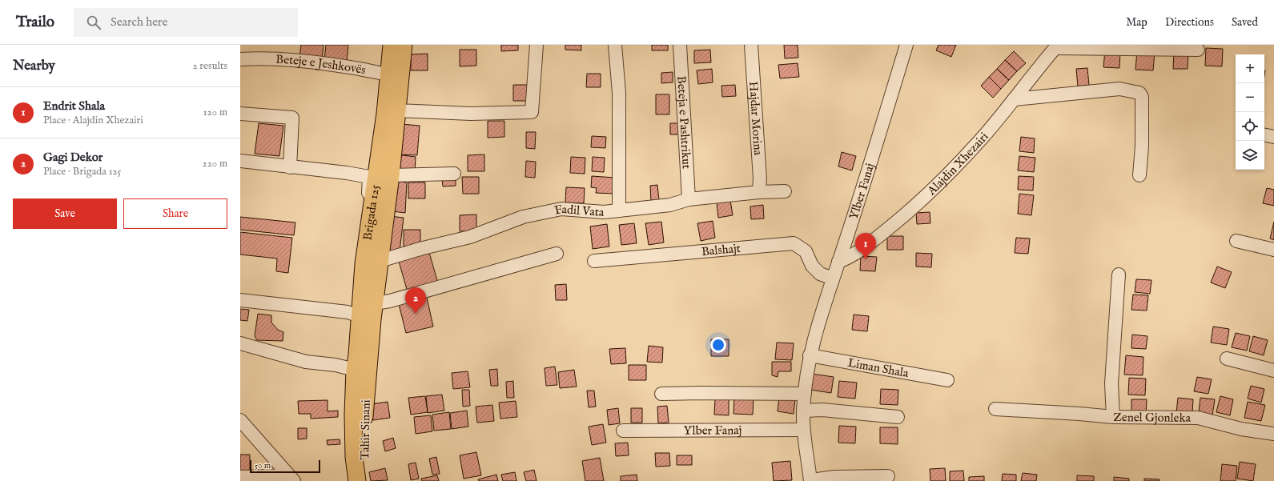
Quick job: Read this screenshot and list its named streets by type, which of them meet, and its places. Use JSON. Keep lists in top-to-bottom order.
{
  "streets": {
    "main road": ["Brigada 125", "Tahir Sinani"],
    "street": [
      "Beteje e Jeshkovës",
      "Hajdar Morina",
      "Beteja e Pashtrikut",
      "Alajdin Xhezairi",
      "Ylber Fanaj",
      "Fadil Vata",
      "Balshajt",
      "Liman Shala",
      "Zenel Gjonleka"
    ]
  },
  "crossings": [
    ["Beteje e Jeshkovës", "Brigada 125"],
    ["Hajdar Morina", "Fadil Vata"],
    ["Beteja e Pashtrikut", "Fadil Vata"],
    ["Alajdin Xhezairi", "Ylber Fanaj"],
    ["Ylber Fanaj", "Balshajt"],
    ["Ylber Fanaj", "Liman Shala"],
    ["Fadil Vata", "Brigada 125"],
    ["Brigada 125", "Tahir Sinani"]
  ],
  "scale_bar": "50 m",
  "page": {
    "header": "Trailo",
    "search": "Search here",
    "nav": ["Map", "Directions", "Saved"],
    "heading": ["Nearby", "2 results"],
    "map_buttons": ["+", "−"],
    "list": [
      {
        "mark": "1",
        "name": "Endrit Shala",
        "note": "Place · Alajdin Xhezairi",
        "value": "120 m"
      },
      {
        "mark": "2",
        "name": "Gagi Dekor",
        "note": "Place · Brigada 125",
        "value": "220 m"
      }
    ],
    "buttons": ["Save", "Share"],
    "pins": ["1", "2"],
    "scale": "50 m"
  }
}
